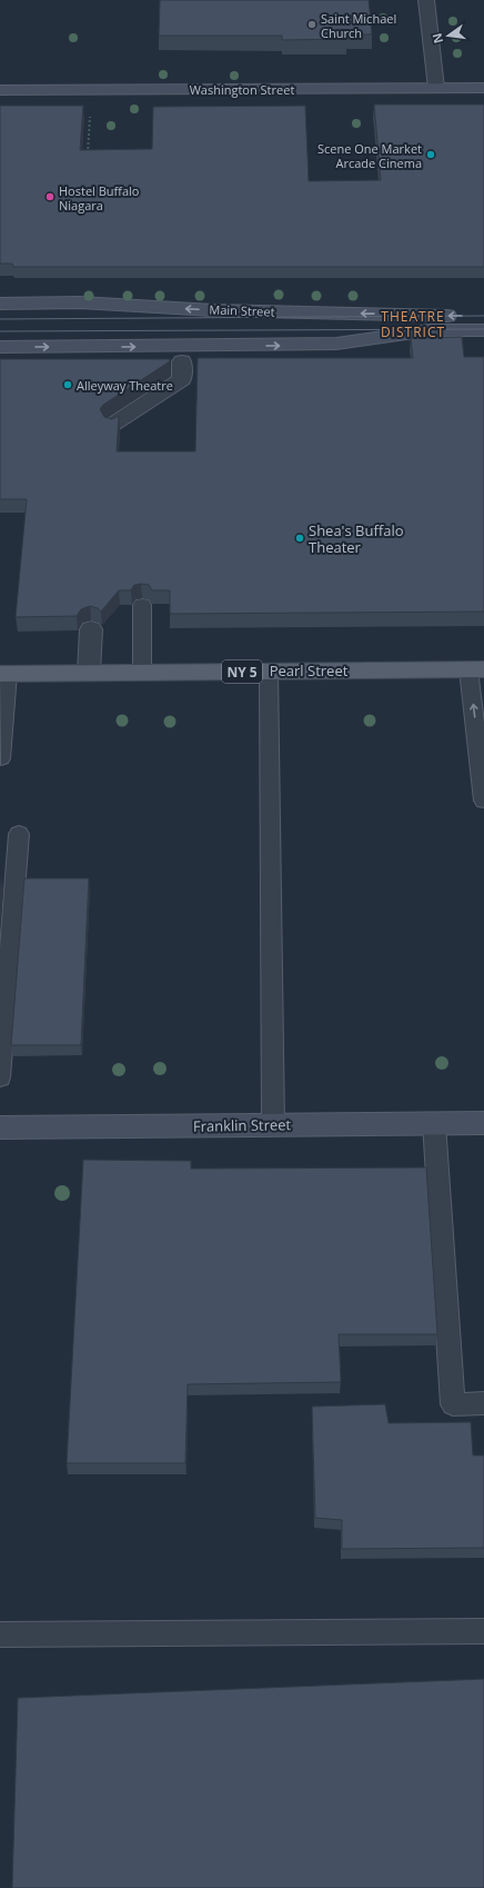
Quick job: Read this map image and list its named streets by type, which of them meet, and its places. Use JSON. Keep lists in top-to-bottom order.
{
  "streets": {
    "main road": [
      "Washington Street",
      "Main Street",
      "Pearl Street",
      "NY 5",
      "Franklin Street"
    ]
  },
  "districts": ["THEATRE DISTRICT"],
  "places": [
    "Saint Michael Church",
    "Scene One Market Arcade Cinema",
    "Hostel Buffalo Niagara",
    "Alleyway Theatre",
    "Shea's Buffalo Theater"
  ],
  "north": "left"
}
